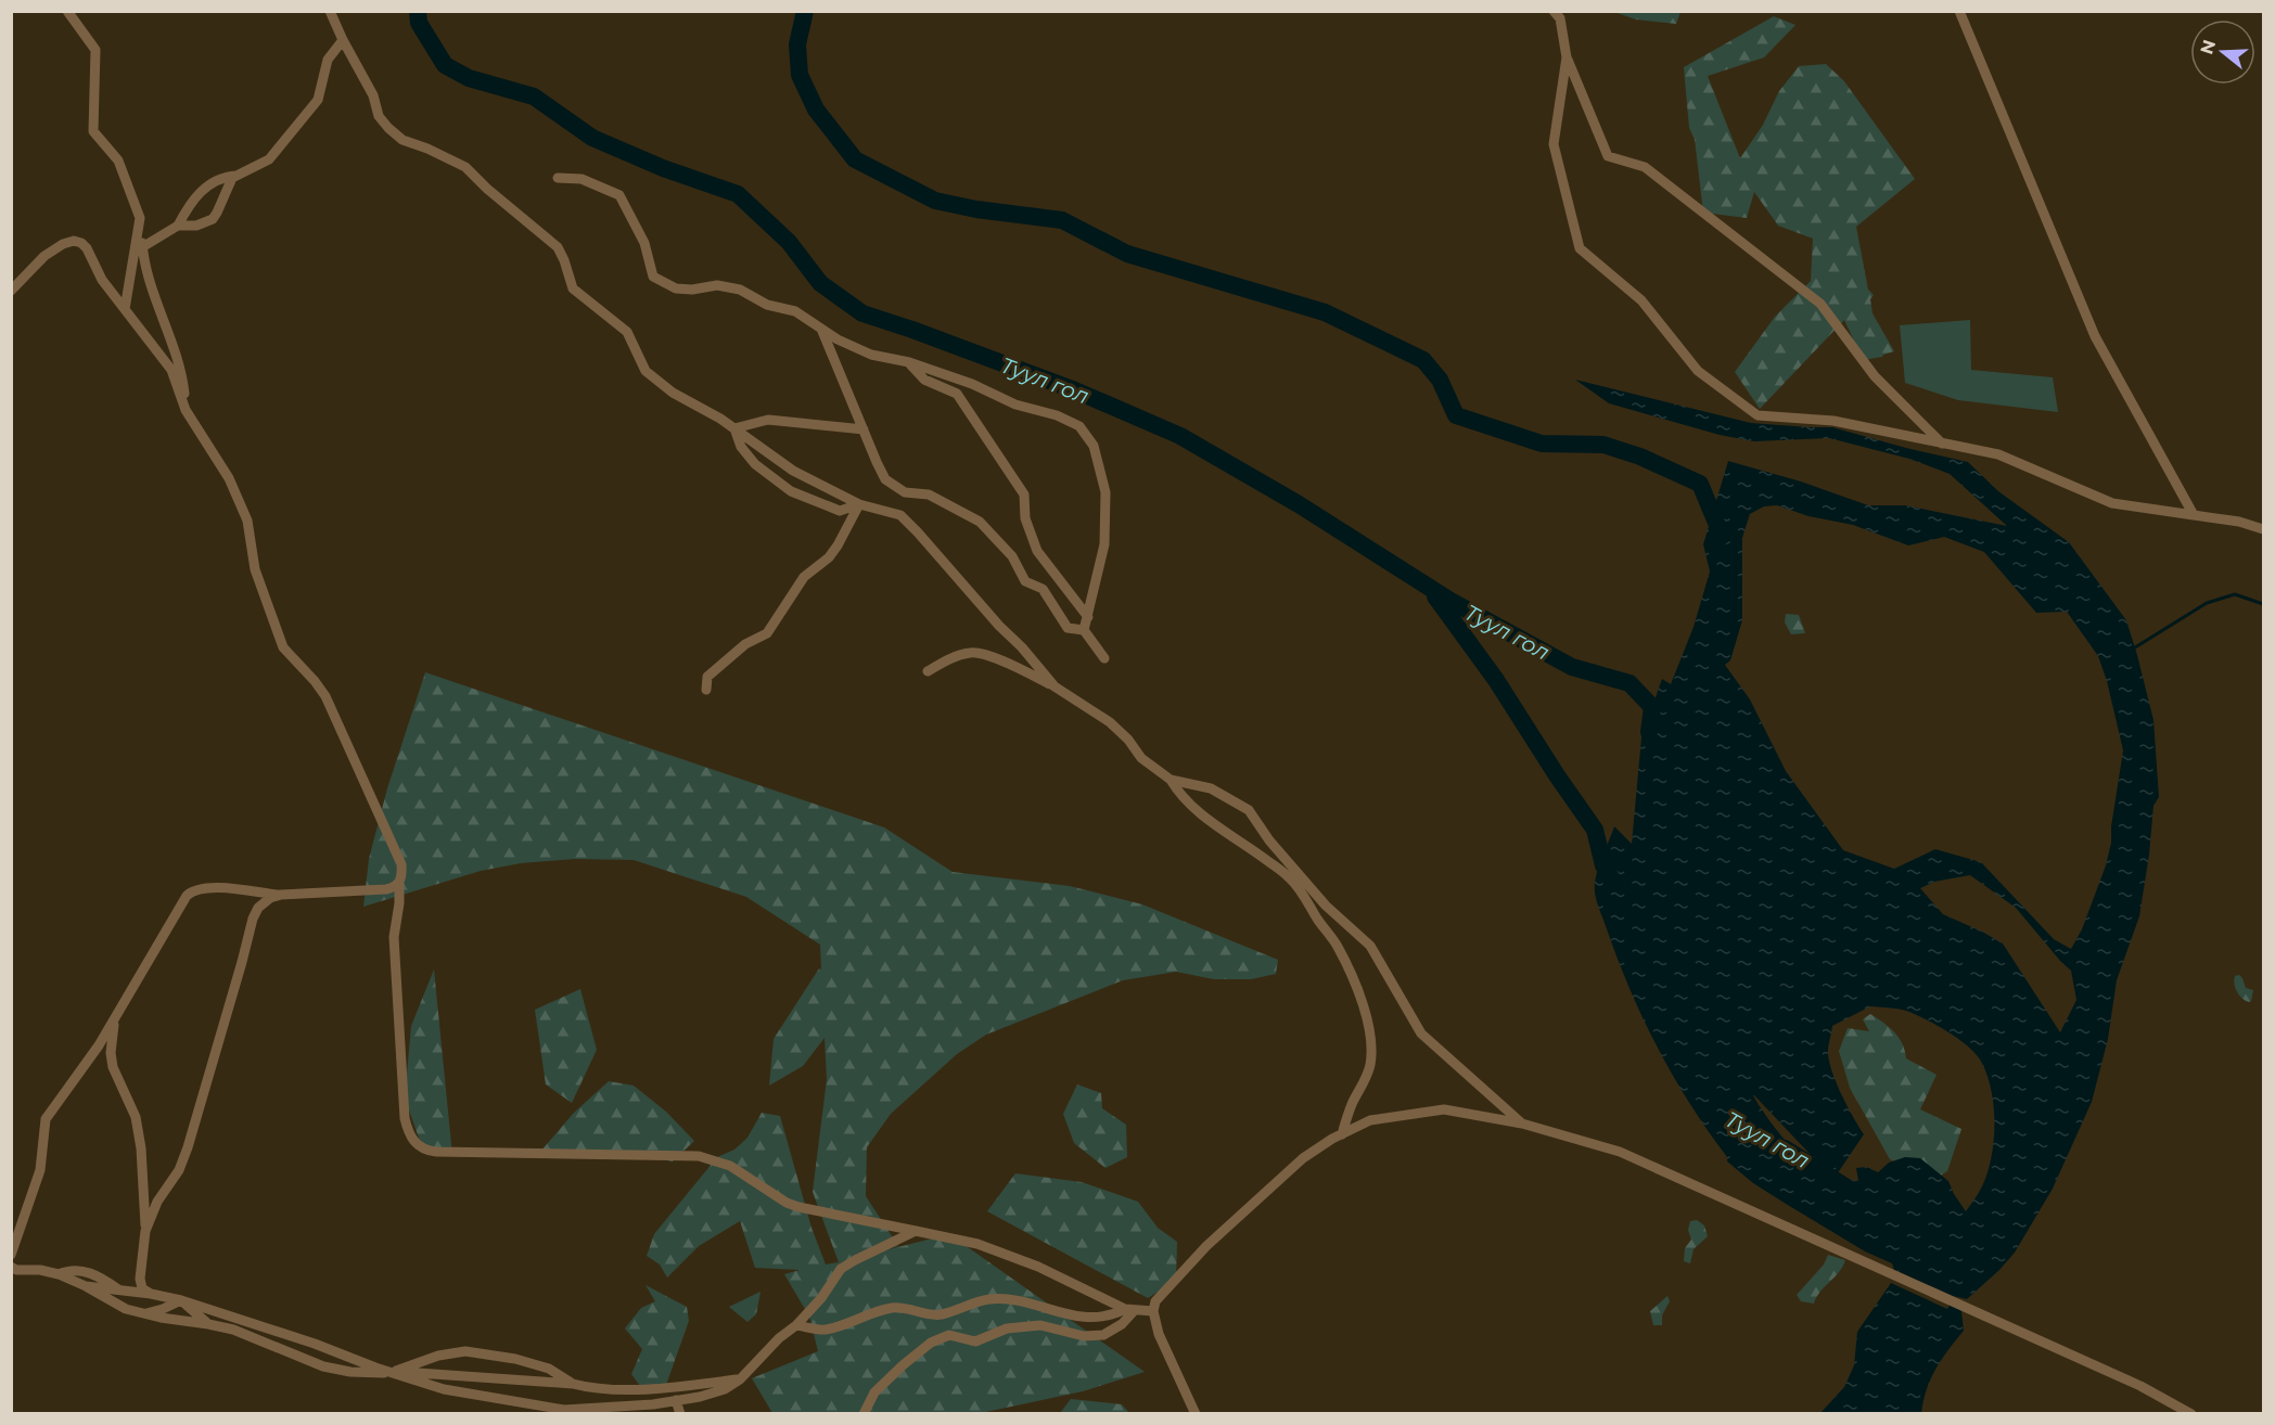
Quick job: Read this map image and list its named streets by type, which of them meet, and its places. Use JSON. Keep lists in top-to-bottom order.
{
  "water": ["Туул гол"],
  "north": "left"
}
